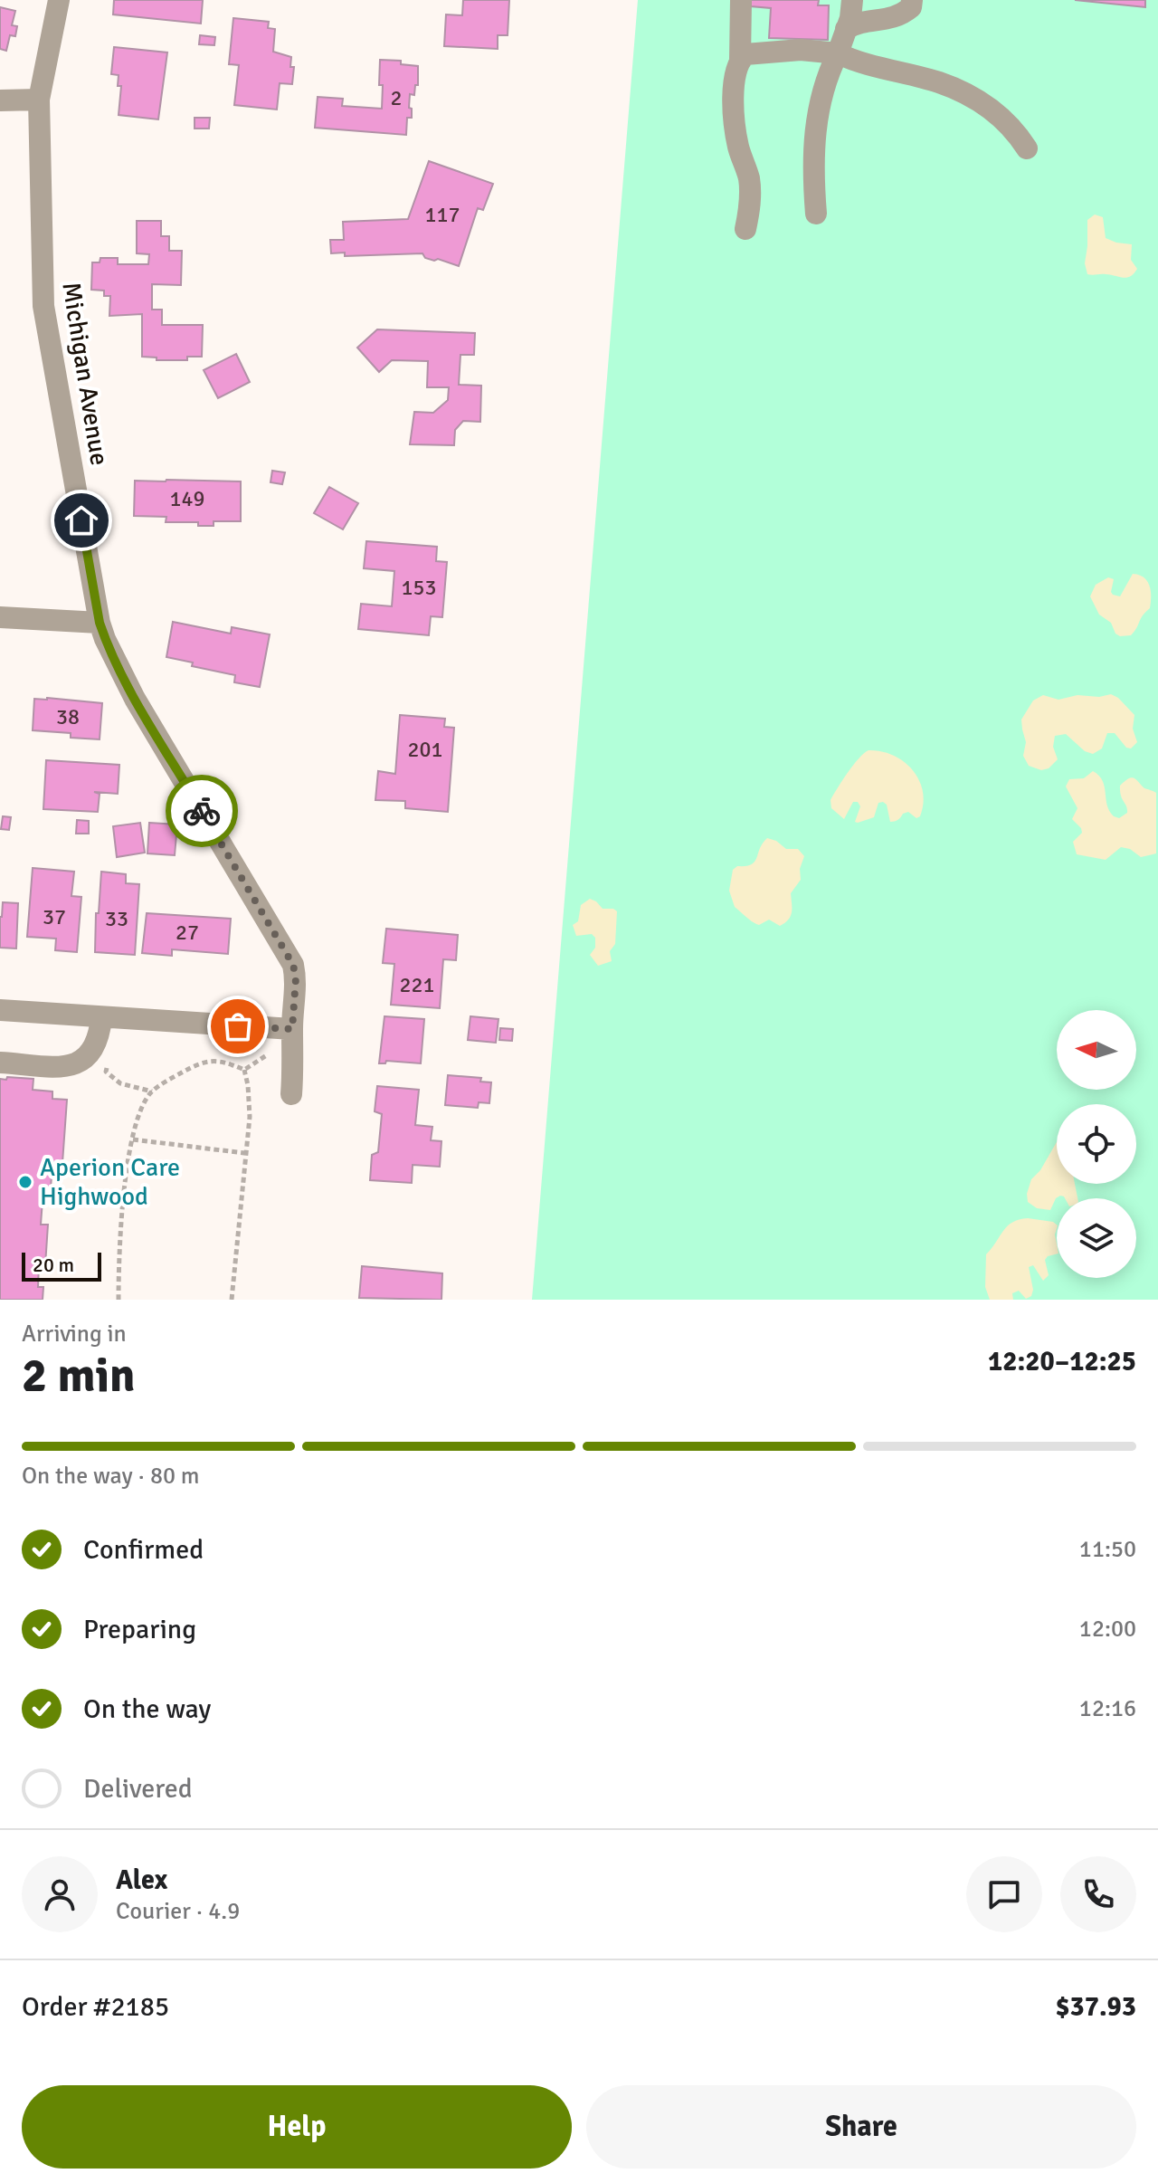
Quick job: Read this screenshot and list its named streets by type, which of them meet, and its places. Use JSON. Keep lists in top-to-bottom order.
{
  "streets": {
    "street": ["Michigan Avenue"]
  },
  "places": ["Aperion Care Highwood"],
  "house_numbers": [
    "2",
    "117",
    "149",
    "153",
    "38",
    "201",
    "37",
    "33",
    "27",
    "221"
  ],
  "scale_bar": "20 m",
  "north": "left",
  "page": {
    "scale": "20 m",
    "heading": ["2 min", "Arriving in", "12:20–12:25"],
    "panel": [
      "Alex",
      "Courier · 4.9",
      "Order #2185",
      "$37.93"
    ],
    "bar": "On the way · 80 m",
    "list": [
      ["Confirmed", "11:50"],
      ["Preparing", "12:00"],
      ["On the way", "12:16"],
      "Delivered"
    ],
    "buttons": ["Help", "Share"]
  }
}
